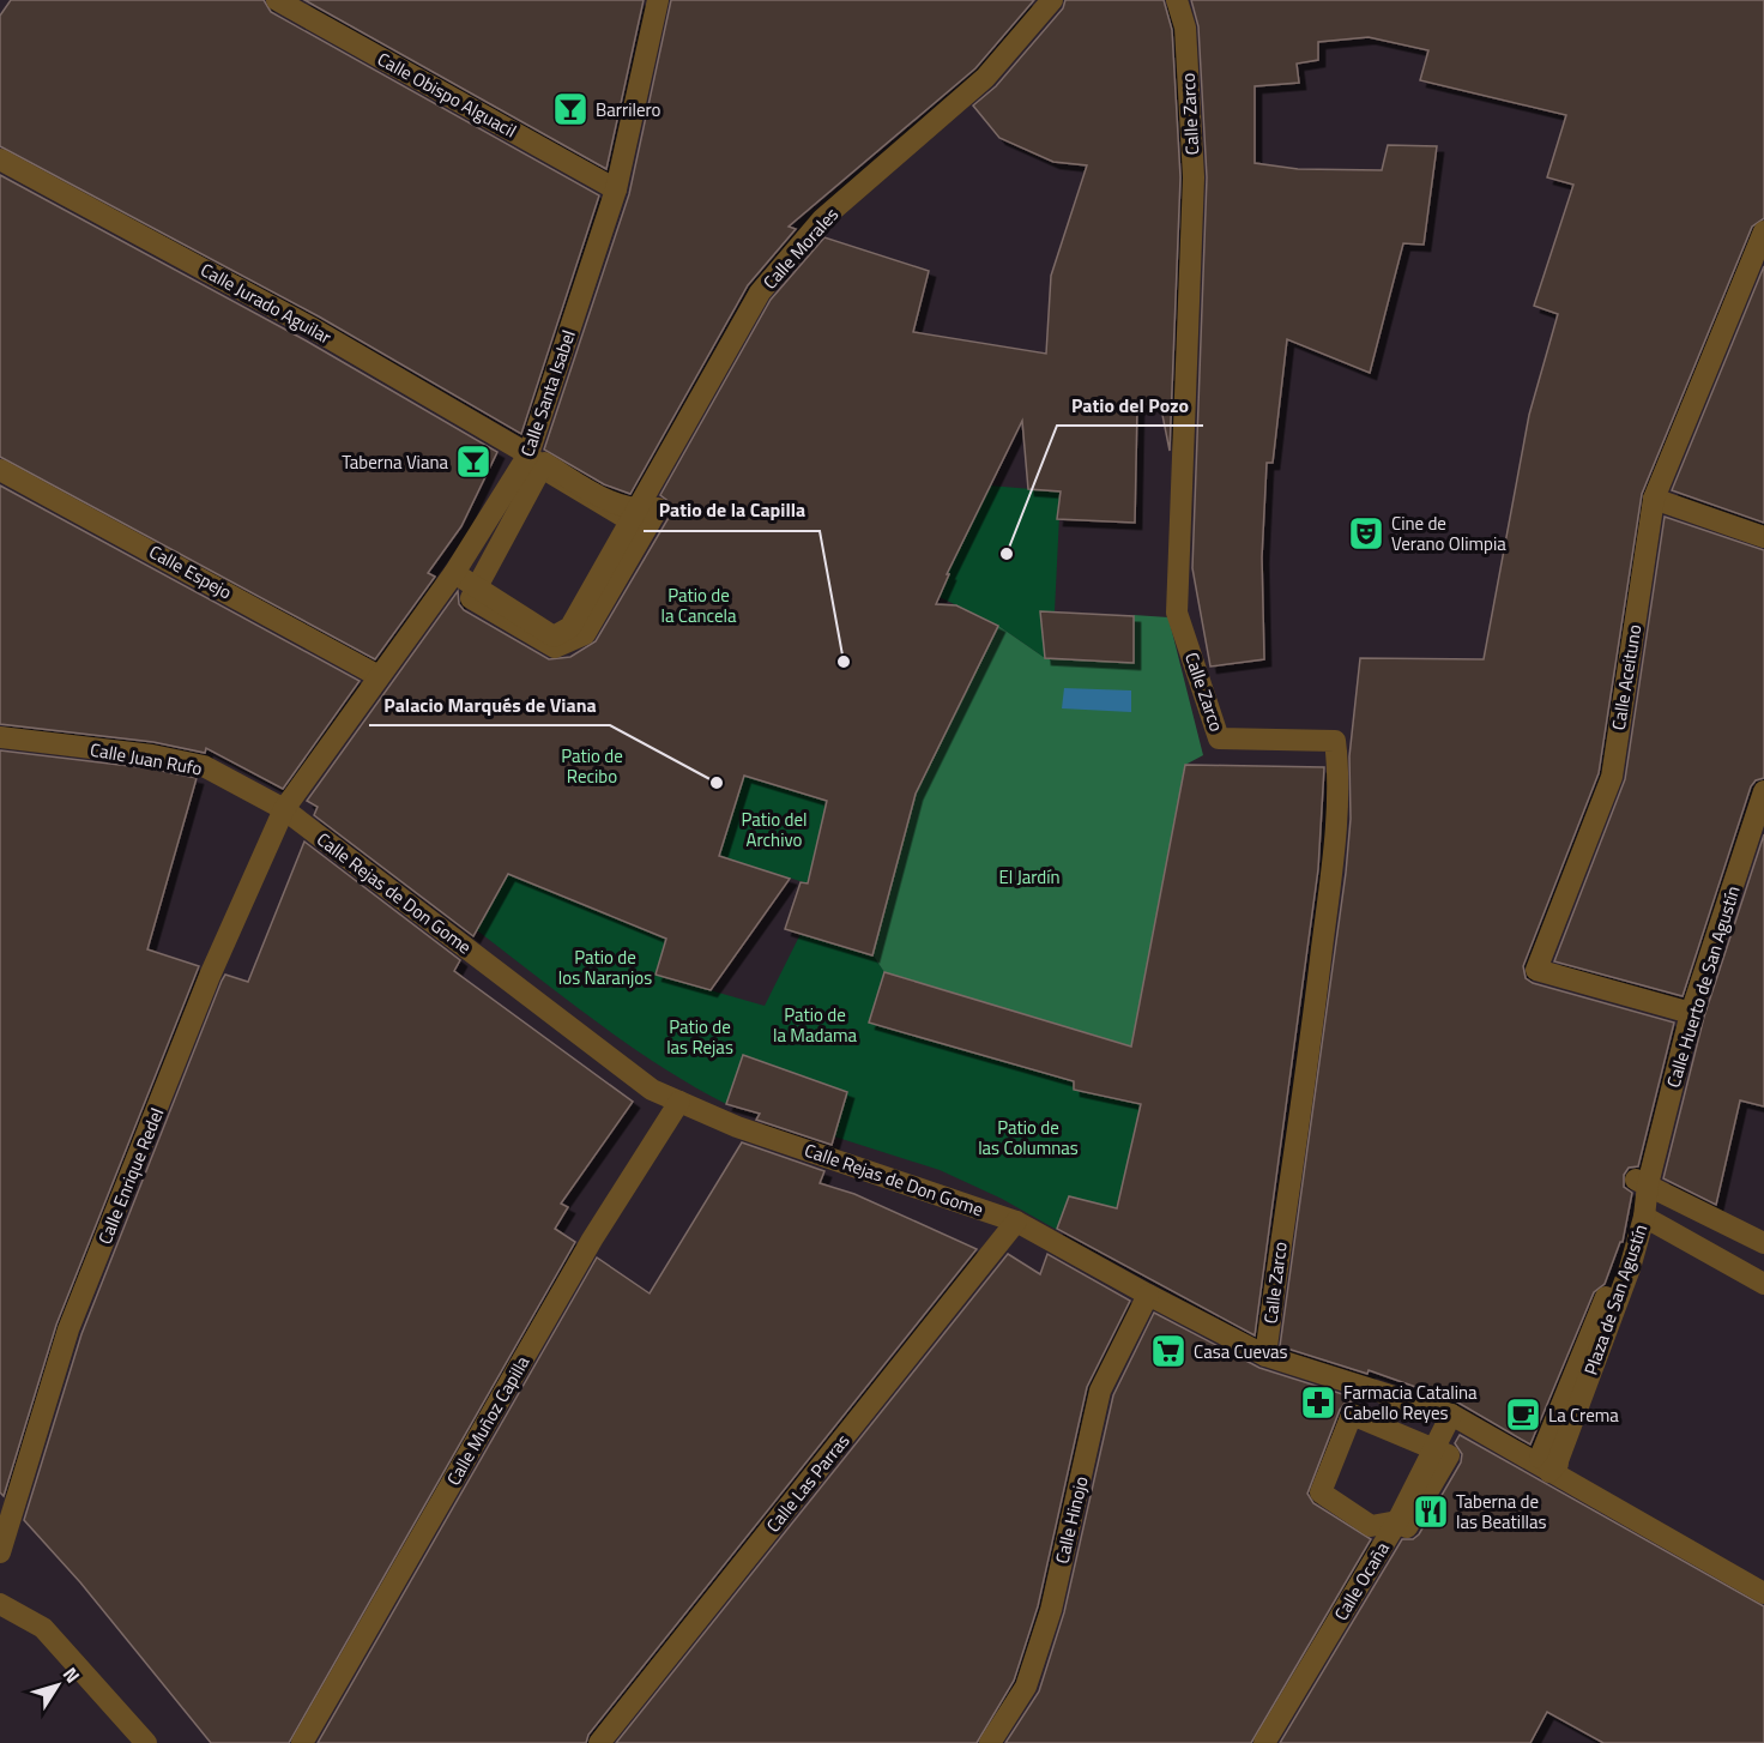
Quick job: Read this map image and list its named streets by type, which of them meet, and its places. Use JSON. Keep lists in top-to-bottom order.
{
  "streets": {
    "street": [
      "Calle Obispo Alguacil",
      "Calle Zarco",
      "Calle Morales",
      "Calle Jurado Aguilar",
      "Calle Santa Isabel",
      "Calle Espejo",
      "Calle Aceituno",
      "Calle Juan Rufo",
      "Calle Rejas de Don Gome",
      "Calle Huerto de San Agustín",
      "Calle Enrique Redel",
      "Plaza de San Agustín",
      "Calle Muñoz Capilla",
      "Calle Las Parras",
      "Calle Hinojo",
      "Calle Ocaña"
    ]
  },
  "crossings": [
    ["Calle Obispo Alguacil", "Calle Santa Isabel"],
    ["Calle Zarco", "Calle Rejas de Don Gome"],
    ["Calle Morales", "Calle Jurado Aguilar"],
    ["Calle Jurado Aguilar", "Calle Santa Isabel"],
    ["Calle Santa Isabel", "Calle Espejo"],
    ["Calle Santa Isabel", "Calle Juan Rufo"],
    ["Calle Santa Isabel", "Calle Rejas de Don Gome"],
    ["Calle Santa Isabel", "Calle Enrique Redel"],
    ["Calle Aceituno", "Calle Huerto de San Agustín"],
    ["Calle Juan Rufo", "Calle Rejas de Don Gome"],
    ["Calle Juan Rufo", "Calle Enrique Redel"],
    ["Calle Rejas de Don Gome", "Calle Enrique Redel"],
    ["Calle Rejas de Don Gome", "Plaza de San Agustín"],
    ["Calle Rejas de Don Gome", "Calle Muñoz Capilla"],
    ["Calle Rejas de Don Gome", "Calle Las Parras"],
    ["Calle Rejas de Don Gome", "Calle Hinojo"],
    ["Calle Rejas de Don Gome", "Calle Ocaña"],
    ["Calle Huerto de San Agustín", "Plaza de San Agustín"]
  ],
  "parks": [
    "Patio de la Cancela",
    "Patio de Recibo",
    "Patio del Archivo",
    "El Jardín",
    "Patio de los Naranjos",
    "Patio de la Madama",
    "Patio de las Rejas",
    "Patio de las Columnas"
  ],
  "places": {
    "bar": ["Barrilero", "Taberna Viana"],
    "theatre": ["Cine de Verano Olimpia"],
    "other": ["Patio del Pozo", "Patio de la Capilla", "Palacio Marqués de Viana"],
    "supermarket": ["Casa Cuevas"],
    "pharmacy": ["Farmacia Catalina Cabello Reyes"],
    "cafe": ["La Crema"],
    "restaurant": ["Taberna de las Beatillas"]
  },
  "north": "top right"
}
